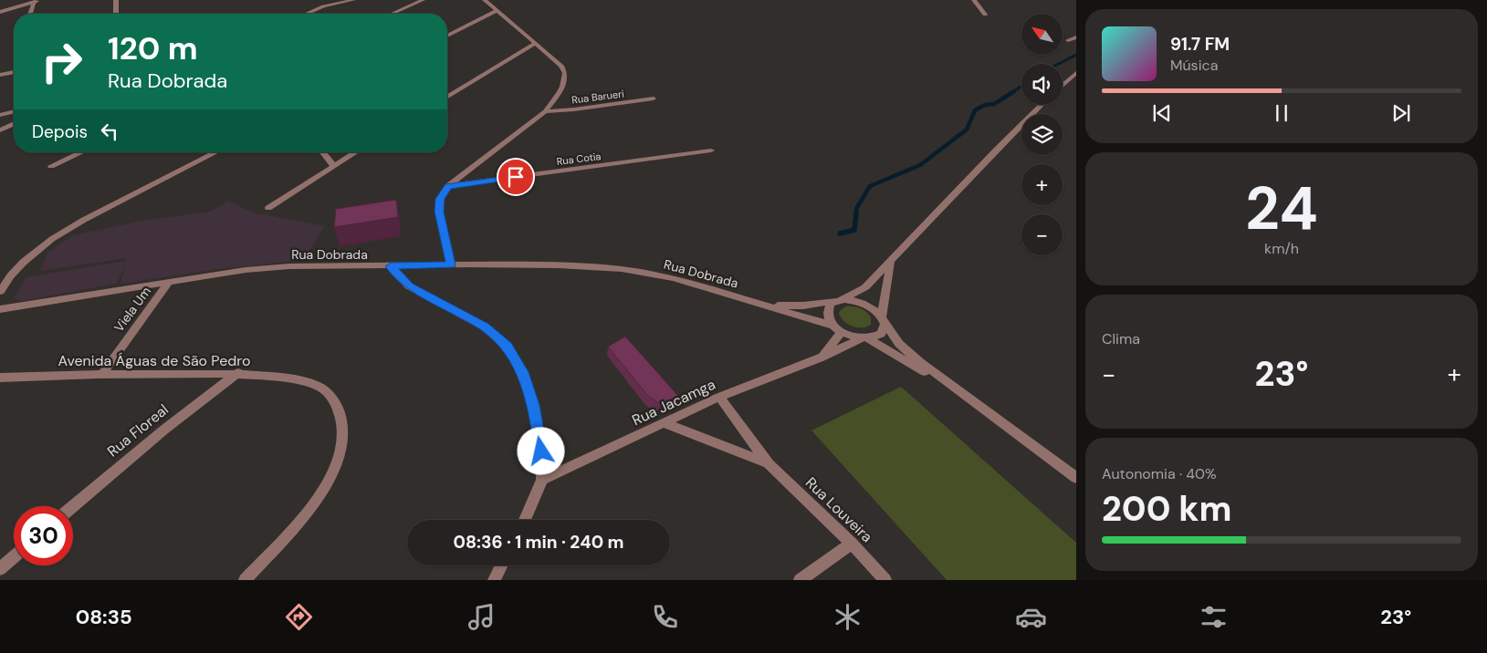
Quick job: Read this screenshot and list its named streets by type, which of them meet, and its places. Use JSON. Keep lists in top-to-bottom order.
{
  "streets": {
    "street": [
      "Rua Barueri",
      "Rua Cotia",
      "Rua Dobrada",
      "Viela Um",
      "Avenida Águas de São Pedro",
      "Rua Jacamga",
      "Rua Floreal",
      "Rua Louveira"
    ]
  },
  "crossings": [
    ["Rua Dobrada", "Viela Um"],
    ["Rua Dobrada", "Rua Jacamga"],
    ["Viela Um", "Avenida Águas de São Pedro"],
    ["Avenida Águas de São Pedro", "Rua Floreal"],
    ["Rua Jacamga", "Rua Louveira"]
  ],
  "north": "top left",
  "page": {
    "map_buttons": ["+", "−"],
    "turn": ["120 m", "Rua Dobrada"],
    "song": ["91.7 FM", "Música"],
    "then": "Depois",
    "tile": [
      ["24", "km/h"],
      "Clima",
      ["Autonomia · 40%", "200 km"]
    ],
    "heat": ["−", "23°", "+"],
    "limit": "30",
    "trip": "08:36 · 1 min · 240 m",
    "tabs": ["08:35", "23°"]
  }
}
